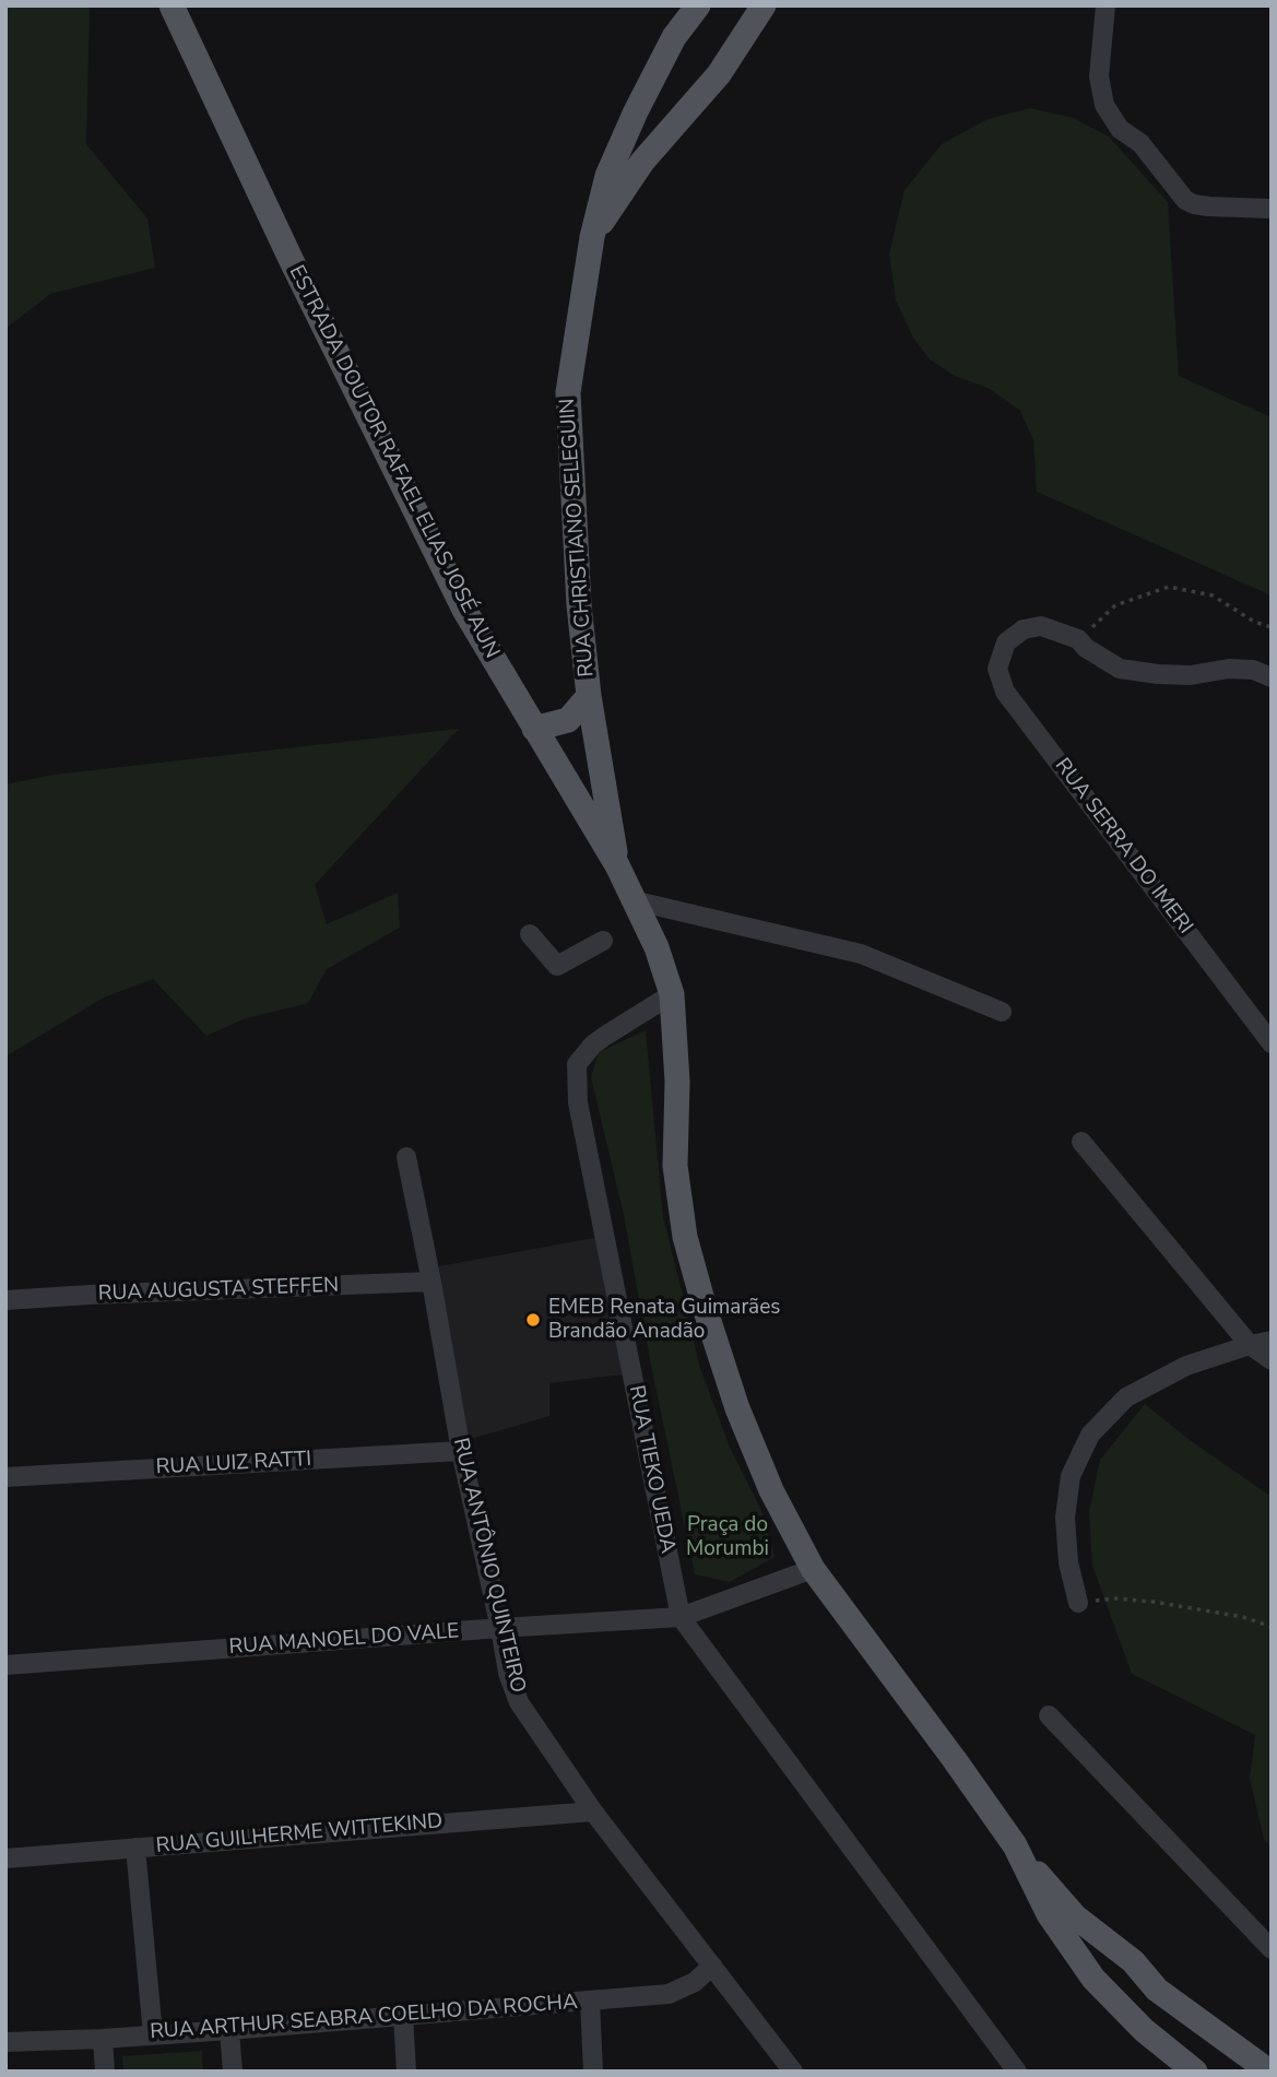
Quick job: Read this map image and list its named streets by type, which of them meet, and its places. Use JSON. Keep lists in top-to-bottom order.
{
  "streets": {
    "main road": ["ESTRADA DOUTOR RAFAEL ELIAS JOSÉ AUN", "RUA CHRISTIANO SELEGUIN"],
    "street": [
      "RUA SERRA DO IMERI",
      "RUA AUGUSTA STEFFEN",
      "RUA LUIZ RATTI",
      "RUA TIEKO UEDA",
      "RUA ANTÔNIO QUINTEIRO",
      "RUA MANOEL DO VALE",
      "RUA GUILHERME WITTEKIND",
      "RUA ARTHUR SEABRA COELHO DA ROCHA"
    ]
  },
  "crossings": [
    ["ESTRADA DOUTOR RAFAEL ELIAS JOSÉ AUN", "RUA CHRISTIANO SELEGUIN"],
    ["ESTRADA DOUTOR RAFAEL ELIAS JOSÉ AUN", "RUA TIEKO UEDA"],
    ["ESTRADA DOUTOR RAFAEL ELIAS JOSÉ AUN", "RUA MANOEL DO VALE"],
    ["RUA AUGUSTA STEFFEN", "RUA ANTÔNIO QUINTEIRO"],
    ["RUA LUIZ RATTI", "RUA ANTÔNIO QUINTEIRO"],
    ["RUA TIEKO UEDA", "RUA MANOEL DO VALE"],
    ["RUA ANTÔNIO QUINTEIRO", "RUA MANOEL DO VALE"],
    ["RUA ANTÔNIO QUINTEIRO", "RUA GUILHERME WITTEKIND"],
    ["RUA ANTÔNIO QUINTEIRO", "RUA ARTHUR SEABRA COELHO DA ROCHA"]
  ],
  "parks": ["Praça do Morumbi"],
  "places": ["EMEB Renata Guimarães Brandão Anadão"]
}
